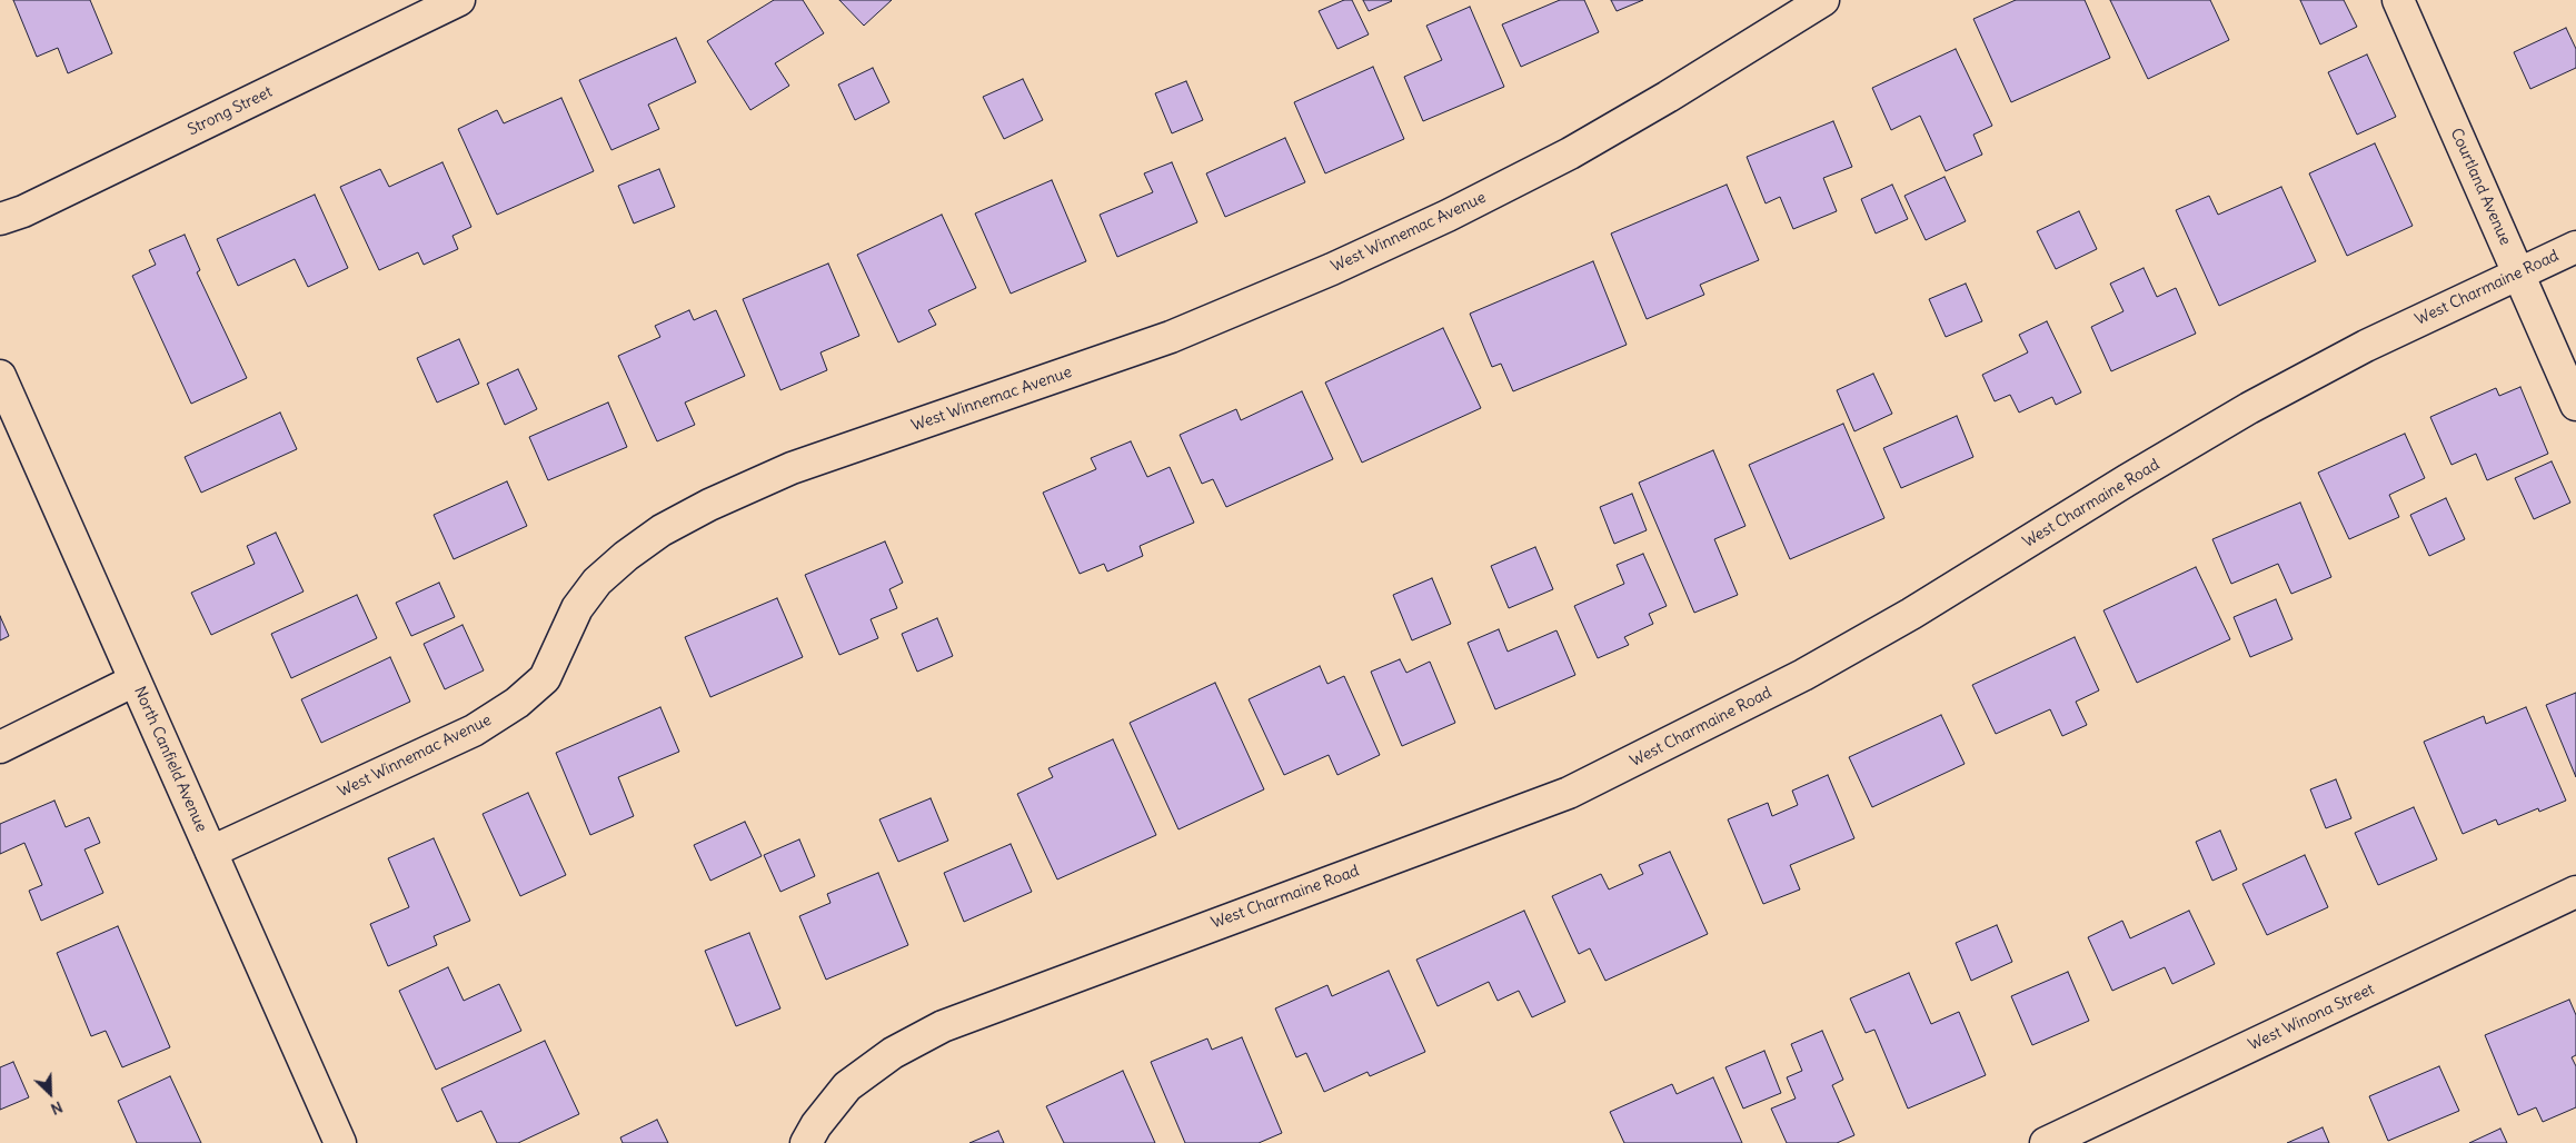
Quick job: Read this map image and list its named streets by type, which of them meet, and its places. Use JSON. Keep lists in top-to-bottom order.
{
  "streets": {
    "street": [
      "Strong Street",
      "Courtland Avenue",
      "West Winnemac Avenue",
      "West Charmaine Road",
      "North Canfield Avenue",
      "West Winona Street"
    ]
  },
  "crossings": [
    ["Courtland Avenue", "West Charmaine Road"],
    ["West Winnemac Avenue", "North Canfield Avenue"]
  ],
  "north": "bottom right"
}
